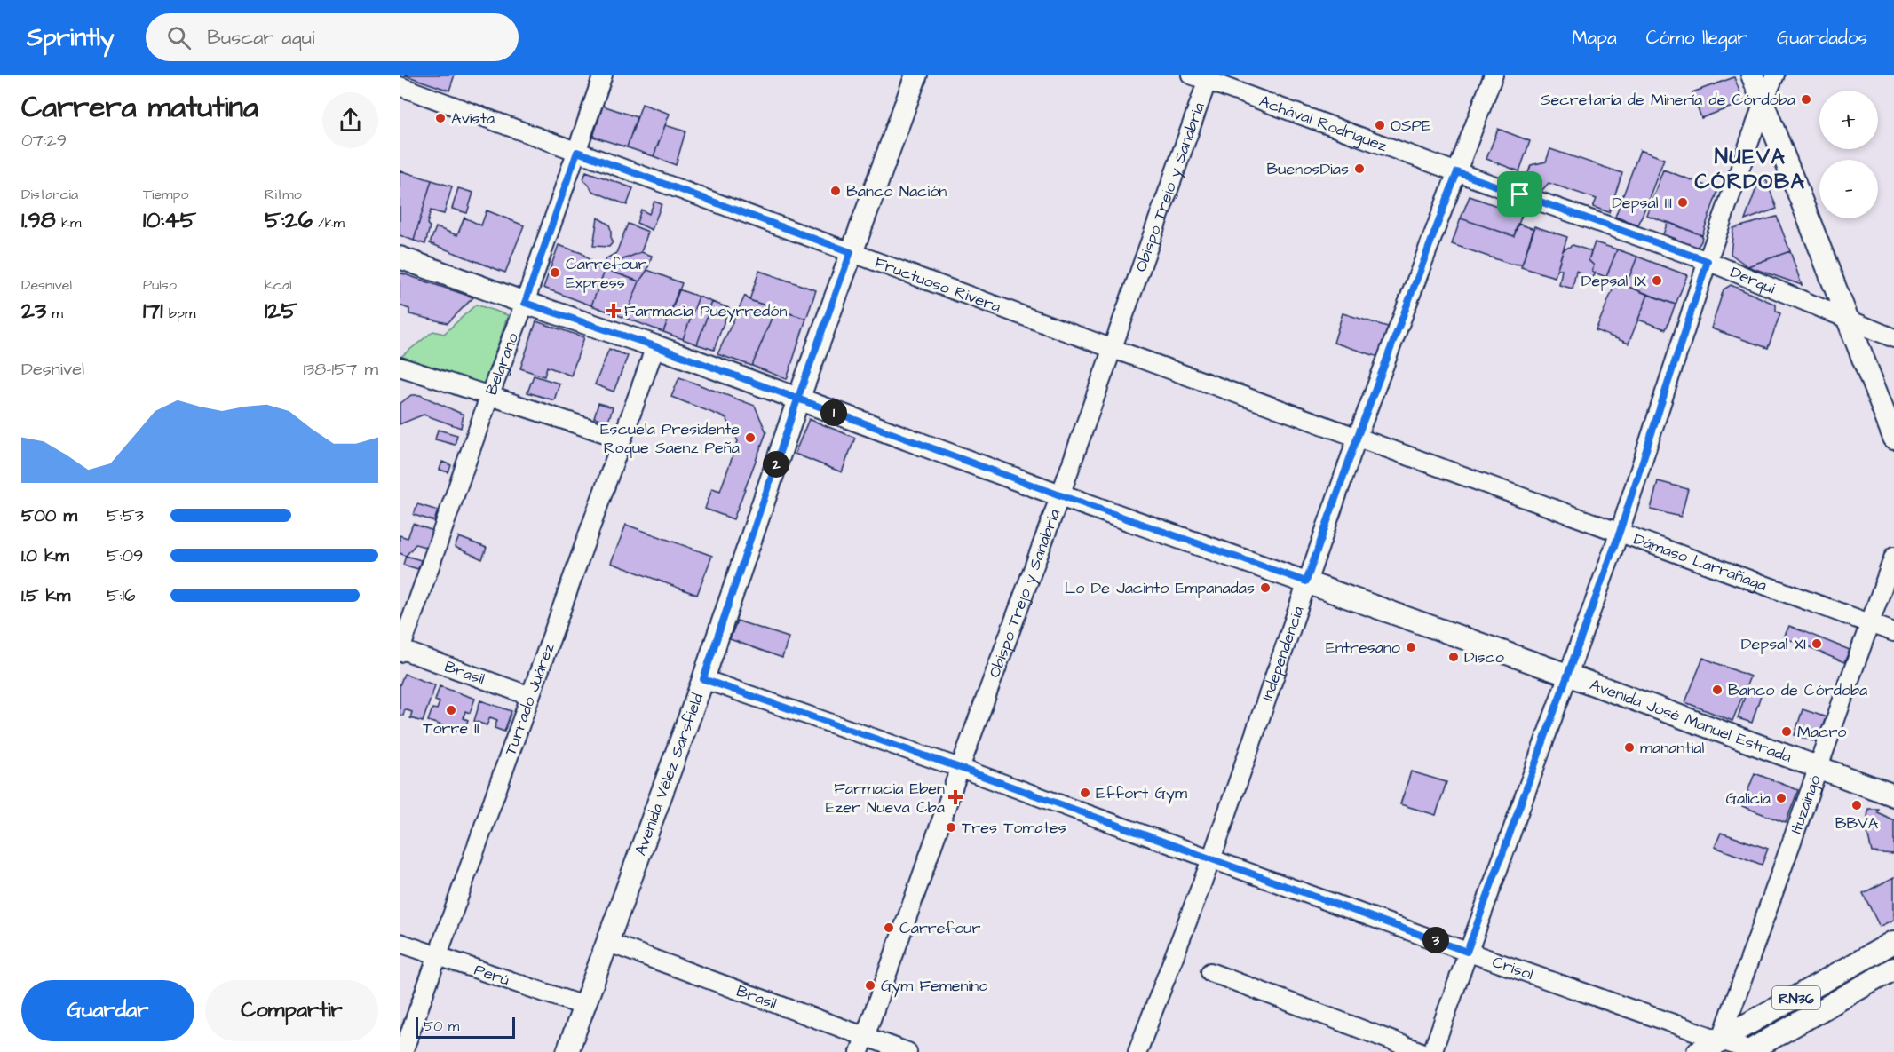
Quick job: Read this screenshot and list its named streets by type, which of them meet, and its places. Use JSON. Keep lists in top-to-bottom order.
{
  "streets": {
    "main road": ["Avenida José Manuel Estrada", "Avenida Vélez Sarsfield", "RN36"],
    "street": [
      "Achával Rodríguez",
      "Obispo Trejo y Sanabria",
      "Derqui",
      "Fructuoso Rivera",
      "Belgrano",
      "Dámaso Larrañaga",
      "Independencia",
      "Brasil",
      "Turrado Juárez",
      "Ituzaingó",
      "Crisol",
      "Perú"
    ]
  },
  "crossings": [
    ["Achával Rodríguez", "Obispo Trejo y Sanabria"],
    ["Achával Rodríguez", "Derqui"],
    ["Achával Rodríguez", "Independencia"],
    ["Obispo Trejo y Sanabria", "Fructuoso Rivera"],
    ["Obispo Trejo y Sanabria", "Brasil"],
    ["Obispo Trejo y Sanabria", "Avenida José Manuel Estrada"],
    ["Obispo Trejo y Sanabria", "Crisol"],
    ["Derqui", "Independencia"],
    ["Fructuoso Rivera", "Belgrano"],
    ["Fructuoso Rivera", "Dámaso Larrañaga"],
    ["Fructuoso Rivera", "Independencia"],
    ["Fructuoso Rivera", "Avenida Vélez Sarsfield"],
    ["Belgrano", "Brasil"],
    ["Belgrano", "Avenida José Manuel Estrada"],
    ["Dámaso Larrañaga", "Independencia"],
    ["Dámaso Larrañaga", "Ituzaingó"],
    ["Independencia", "Avenida José Manuel Estrada"],
    ["Independencia", "Crisol"],
    ["Brasil", "Turrado Juárez"],
    ["Brasil", "Avenida Vélez Sarsfield"],
    ["Turrado Juárez", "Avenida José Manuel Estrada"],
    ["Turrado Juárez", "Perú"],
    ["Avenida José Manuel Estrada", "Avenida Vélez Sarsfield"],
    ["Avenida José Manuel Estrada", "Ituzaingó"],
    ["Avenida Vélez Sarsfield", "Crisol"],
    ["Avenida Vélez Sarsfield", "Perú"],
    ["Ituzaingó", "Crisol"],
    ["Ituzaingó", "RN36"],
    ["Crisol", "RN36"]
  ],
  "districts": ["NUEVA CÓRDOBA"],
  "places": {
    "other": [
      "Secretaría de Minería de Córdoba",
      "Avista",
      "OSPE",
      "BuenosDias",
      "Banco Nación",
      "Depsal III",
      "Carrefour Express",
      "Depsal IX",
      "Escuela Presidente Roque Saenz Peña",
      "Lo De Jacinto Empanadas",
      "Depsal XI",
      "Entresano",
      "Disco",
      "Banco de Córdoba",
      "Torre II",
      "Macro",
      "manantial",
      "Effort Gym",
      "Galicia",
      "BBVA",
      "Tres Tomates",
      "Carrefour",
      "Gym Femenino"
    ],
    "health": ["Farmacia Pueyrredón", "Farmacia Eben Ezer Nueva Cba"]
  },
  "scale_bar": "50 m",
  "page": {
    "header": "Sprintly",
    "search": "Buscar aquí",
    "nav": ["Mapa", "Cómo llegar", "Guardados"],
    "heading": ["Carrera matutina", "07:29"],
    "map_buttons": ["+", "−"],
    "stats": [
      ["Distancia", "1.98 km"],
      ["Tiempo", "10:45"],
      ["Ritmo", "5:26 /km"],
      ["Desnivel", "23 m"],
      ["Pulso", "171 bpm"],
      ["kcal", "125"]
    ],
    "chart": ["Desnivel", "138–157 m"],
    "pins": ["1", "2", "3"],
    "list": [
      {
        "name": "500 m",
        "note": "5:53"
      },
      {
        "name": "1.0 km",
        "note": "5:09"
      },
      {
        "name": "1.5 km",
        "note": "5:16"
      }
    ],
    "buttons": ["Guardar", "Compartir"],
    "scale": "50 m"
  }
}
